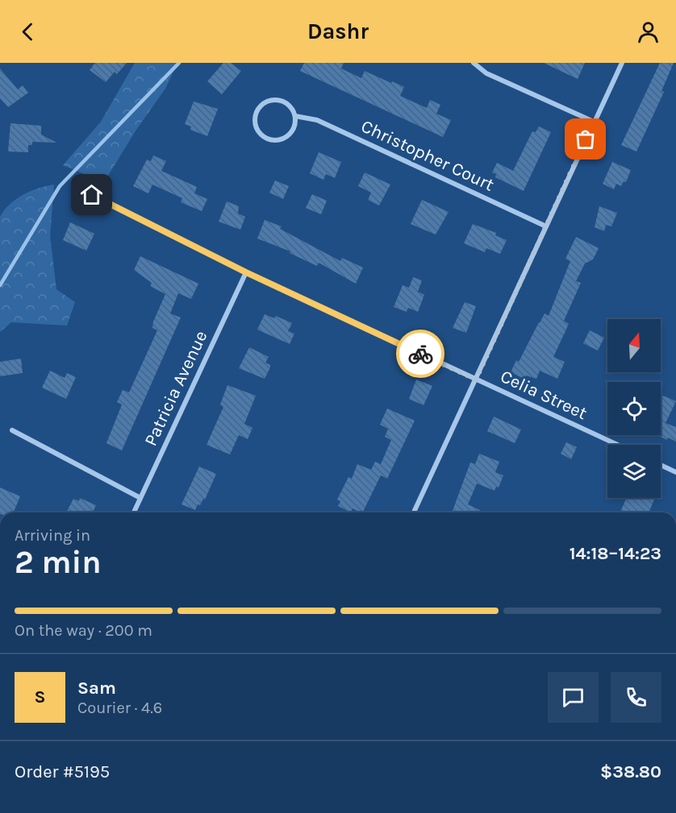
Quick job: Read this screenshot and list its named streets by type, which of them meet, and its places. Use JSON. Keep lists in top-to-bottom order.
{
  "streets": {
    "street": ["Christopher Court", "Patricia Avenue", "Celia Street"]
  },
  "crossings": [
    ["Patricia Avenue", "Celia Street"]
  ],
  "north": "top",
  "page": {
    "header": "Dashr",
    "heading": ["2 min", "Arriving in", "14:18–14:23"],
    "panel": [
      "Sam",
      "Courier · 4.6",
      "Order #5195",
      "$38.80"
    ],
    "bar": "On the way · 200 m",
    "round": "S"
  }
}
